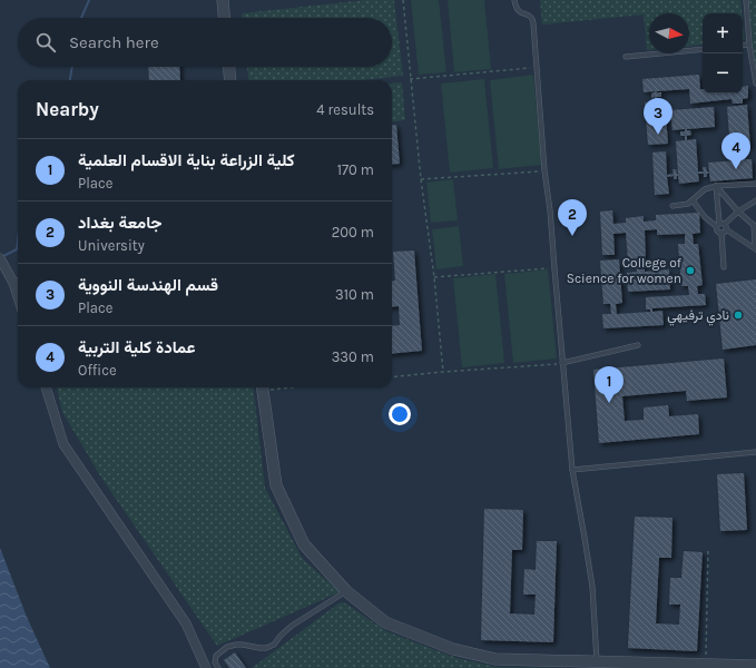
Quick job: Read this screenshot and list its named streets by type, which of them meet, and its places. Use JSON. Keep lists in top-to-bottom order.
{
  "places": ["College of Science for women", "نادي ترفيهي"],
  "north": "right",
  "page": {
    "map_buttons": ["+", "−"],
    "search": "Search here",
    "heading": ["Nearby", "4 results"],
    "pins": [
      "3",
      "4",
      "2",
      "1"
    ],
    "list": [
      {
        "mark": "1",
        "name": "كلية الزراعة بناية الاقسام العلمية",
        "note": "Place",
        "value": "170 m"
      },
      {
        "mark": "2",
        "name": "جامعة بغداد",
        "note": "University",
        "value": "200 m"
      },
      {
        "mark": "3",
        "name": "قسم الهندسة النووية",
        "note": "Place",
        "value": "310 m"
      },
      {
        "mark": "4",
        "name": "عمادة كلية التربية",
        "note": "Office",
        "value": "330 m"
      }
    ]
  }
}
